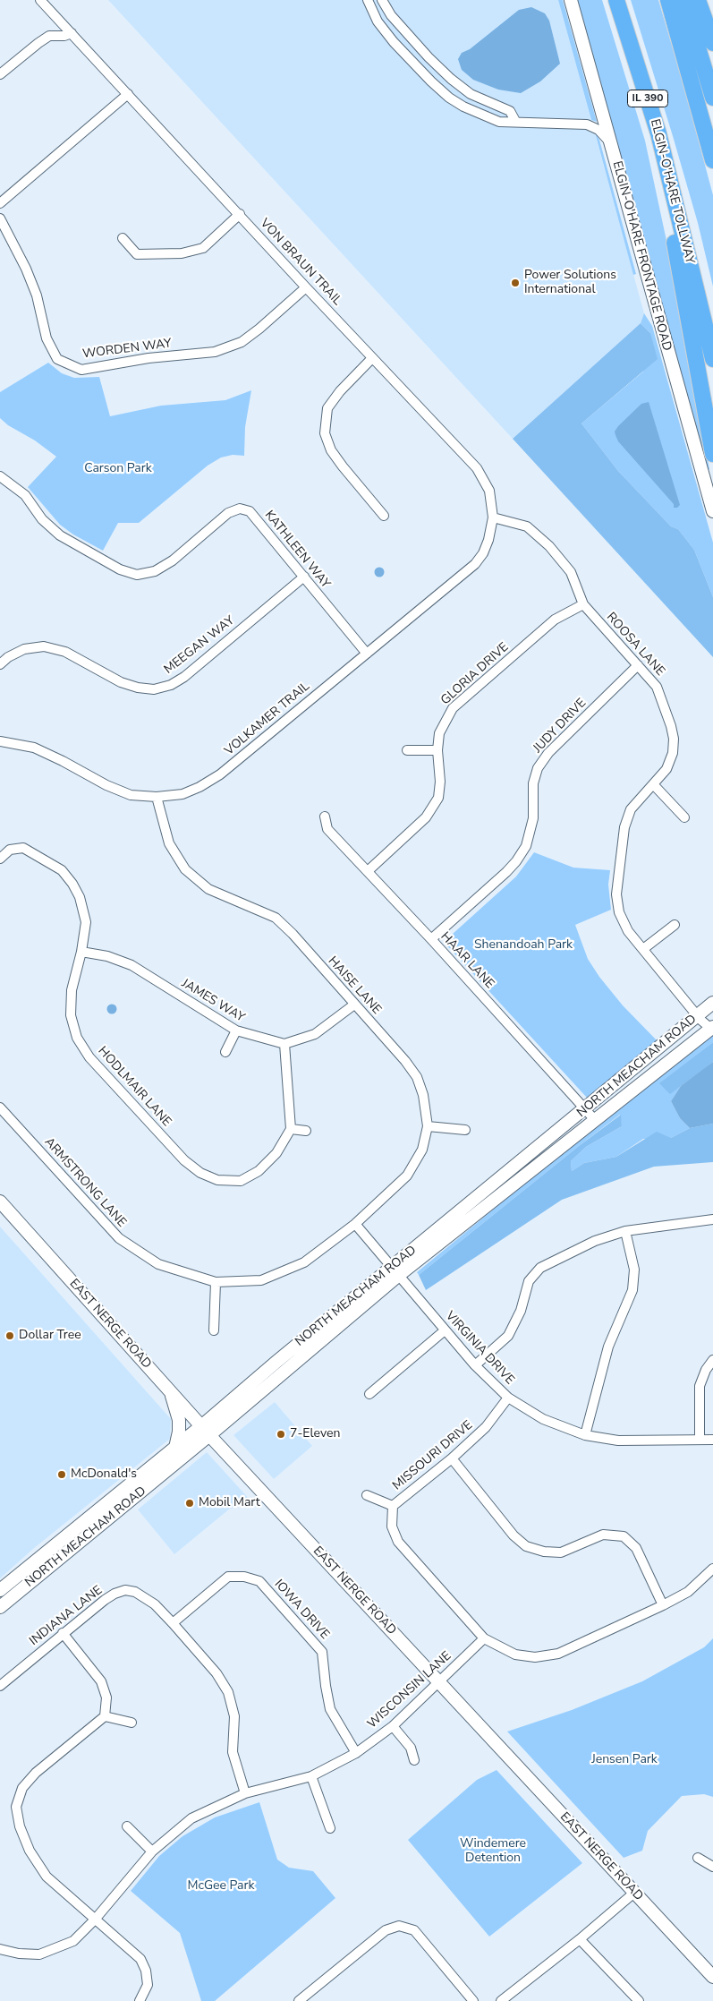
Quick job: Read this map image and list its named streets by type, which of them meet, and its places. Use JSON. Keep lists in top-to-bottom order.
{
  "streets": {
    "highway": ["IL 390", "ELGIN-O'HARE TOLLWAY"],
    "main road": ["ELGIN-O'HARE FRONTAGE ROAD", "NORTH MEACHAM ROAD", "EAST NERGE ROAD"],
    "street": [
      "VON BRAUN TRAIL",
      "WORDEN WAY",
      "KATHLEEN WAY",
      "ROOSA LANE",
      "MEEGAN WAY",
      "GLORIA DRIVE",
      "VOLKAMER TRAIL",
      "JUDY DRIVE",
      "HAAR LANE",
      "HAISE LANE",
      "JAMES WAY",
      "HODLMAIR LANE",
      "ARMSTRONG LANE",
      "VIRGINIA DRIVE",
      "MISSOURI DRIVE",
      "IOWA DRIVE",
      "INDIANA LANE",
      "WISCONSIN LANE"
    ]
  },
  "crossings": [
    ["VON BRAUN TRAIL", "WORDEN WAY"],
    ["VON BRAUN TRAIL", "ROOSA LANE"],
    ["VON BRAUN TRAIL", "VOLKAMER TRAIL"],
    ["KATHLEEN WAY", "MEEGAN WAY"],
    ["KATHLEEN WAY", "VOLKAMER TRAIL"],
    ["ROOSA LANE", "GLORIA DRIVE"],
    ["ROOSA LANE", "VOLKAMER TRAIL"],
    ["ROOSA LANE", "JUDY DRIVE"],
    ["ROOSA LANE", "NORTH MEACHAM ROAD"],
    ["GLORIA DRIVE", "HAAR LANE"],
    ["VOLKAMER TRAIL", "HAISE LANE"],
    ["JUDY DRIVE", "HAAR LANE"],
    ["HAAR LANE", "NORTH MEACHAM ROAD"],
    ["HAISE LANE", "ARMSTRONG LANE"],
    ["HAISE LANE", "VIRGINIA DRIVE"],
    ["JAMES WAY", "HODLMAIR LANE"],
    ["NORTH MEACHAM ROAD", "EAST NERGE ROAD"],
    ["NORTH MEACHAM ROAD", "VIRGINIA DRIVE"],
    ["ARMSTRONG LANE", "VIRGINIA DRIVE"],
    ["EAST NERGE ROAD", "WISCONSIN LANE"],
    ["VIRGINIA DRIVE", "MISSOURI DRIVE"],
    ["MISSOURI DRIVE", "WISCONSIN LANE"],
    ["IOWA DRIVE", "INDIANA LANE"],
    ["IOWA DRIVE", "WISCONSIN LANE"],
    ["INDIANA LANE", "WISCONSIN LANE"]
  ],
  "parks": [
    "Carson Park",
    "Shenandoah Park",
    "Jensen Park",
    "Windemere Detention",
    "McGee Park"
  ],
  "places": [
    "Power Solutions International",
    "Dollar Tree",
    "7-Eleven",
    "McDonald's",
    "Mobil Mart"
  ]
}
